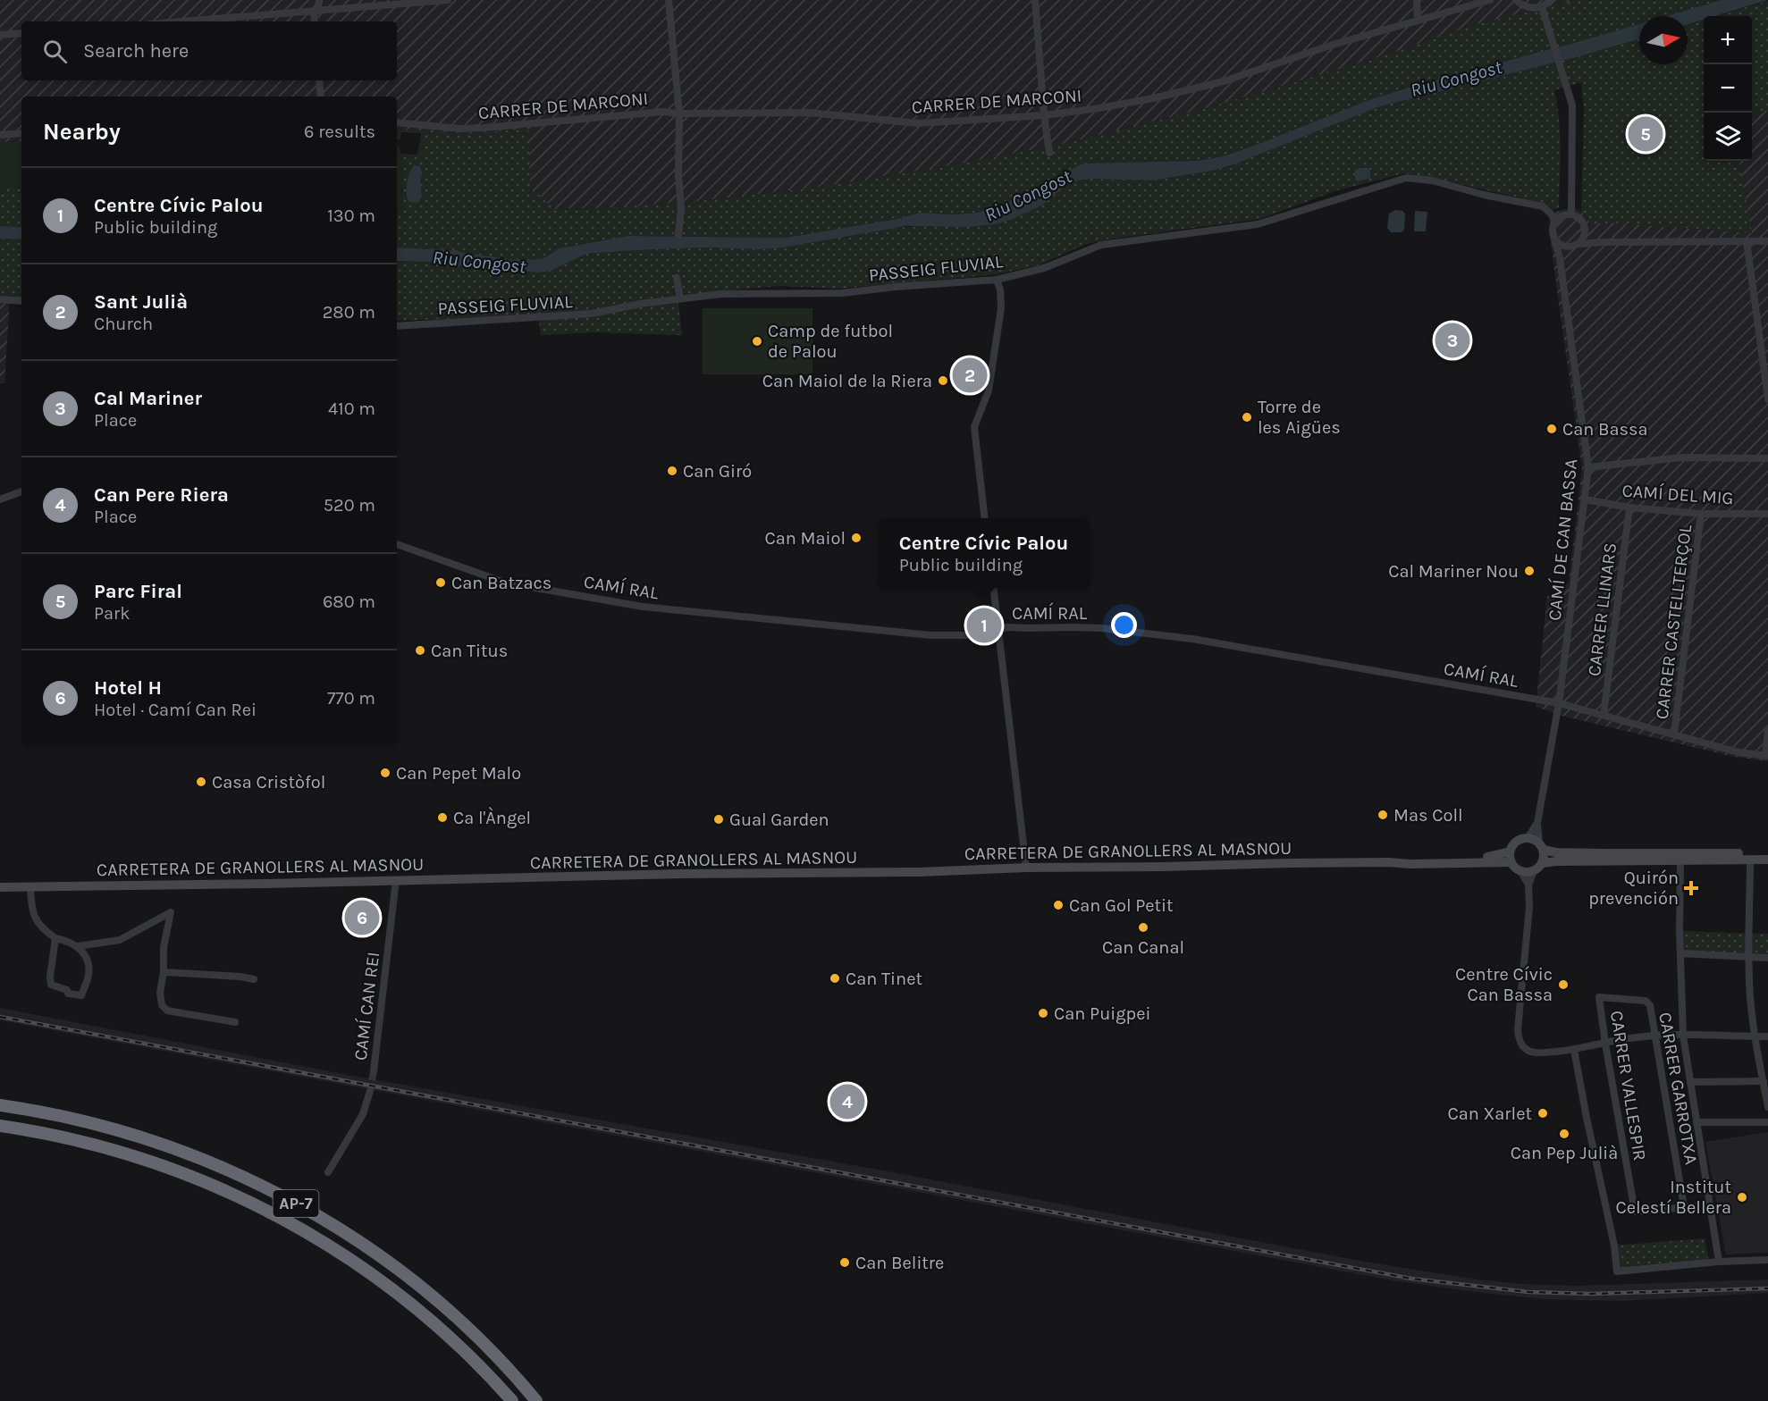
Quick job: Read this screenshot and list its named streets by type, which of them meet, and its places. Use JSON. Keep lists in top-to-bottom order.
{
  "streets": {
    "highway": ["AP-7"],
    "main road": ["CARRETERA DE GRANOLLERS AL MASNOU"],
    "street": [
      "CARRER DE MARCONI",
      "PASSEIG FLUVIAL",
      "CAMÍ DEL MIG",
      "CAMÍ DE CAN BASSA",
      "CAMÍ RAL",
      "CARRER LLINARS",
      "CARRER CASTELLTERÇOL",
      "CAMÍ CAN REI",
      "CARRER VALLESPIR",
      "CARRER GARROTXA"
    ]
  },
  "crossings": [
    ["PASSEIG FLUVIAL", "CAMÍ DE CAN BASSA"],
    ["CAMÍ DEL MIG", "CAMÍ DE CAN BASSA"],
    ["CAMÍ DEL MIG", "CARRER LLINARS"],
    ["CAMÍ DEL MIG", "CARRER CASTELLTERÇOL"],
    ["CAMÍ DE CAN BASSA", "CAMÍ RAL"],
    ["CAMÍ DE CAN BASSA", "CARRETERA DE GRANOLLERS AL MASNOU"],
    ["CAMÍ RAL", "CARRER LLINARS"],
    ["CAMÍ RAL", "CARRER CASTELLTERÇOL"],
    ["CARRETERA DE GRANOLLERS AL MASNOU", "CAMÍ CAN REI"],
    ["CARRER VALLESPIR", "CARRER GARROTXA"]
  ],
  "water": ["Riu Congost"],
  "places": {
    "other": [
      "Camp de futbol de Palou",
      "Can Maiol de la Riera",
      "Torre de les Aigües",
      "Can Bassa",
      "Can Giró",
      "Can Maiol",
      "Cal Mariner Nou",
      "Can Batzacs",
      "Can Titus",
      "Can Pepet Malo",
      "Casa Cristòfol",
      "Mas Coll",
      "Ca l'Àngel",
      "Gual Garden",
      "Can Gol Petit",
      "Can Canal",
      "Can Tinet",
      "Centre Cívic Can Bassa",
      "Can Puigpei",
      "Can Xarlet",
      "Can Pep Julià",
      "Institut Celestí Bellera",
      "Can Belitre"
    ],
    "health": ["Quirón prevención"]
  },
  "north": "right",
  "page": {
    "map_buttons": ["+", "−"],
    "search": "Search here",
    "heading": ["Nearby", "6 results"],
    "pins": [
      "5",
      "3",
      "2",
      "1",
      "6",
      "4"
    ],
    "list": [
      {
        "mark": "1",
        "name": "Centre Cívic Palou",
        "note": "Public building",
        "value": "130 m"
      },
      {
        "mark": "2",
        "name": "Sant Julià",
        "note": "Church",
        "value": "280 m"
      },
      {
        "mark": "3",
        "name": "Cal Mariner",
        "note": "Place",
        "value": "410 m"
      },
      {
        "mark": "4",
        "name": "Can Pere Riera",
        "note": "Place",
        "value": "520 m"
      },
      {
        "mark": "5",
        "name": "Parc Firal",
        "note": "Park",
        "value": "680 m"
      },
      {
        "mark": "6",
        "name": "Hotel H",
        "note": "Hotel · Camí Can Rei",
        "value": "770 m"
      }
    ],
    "popup": ["Centre Cívic Palou", "Public building"]
  }
}
